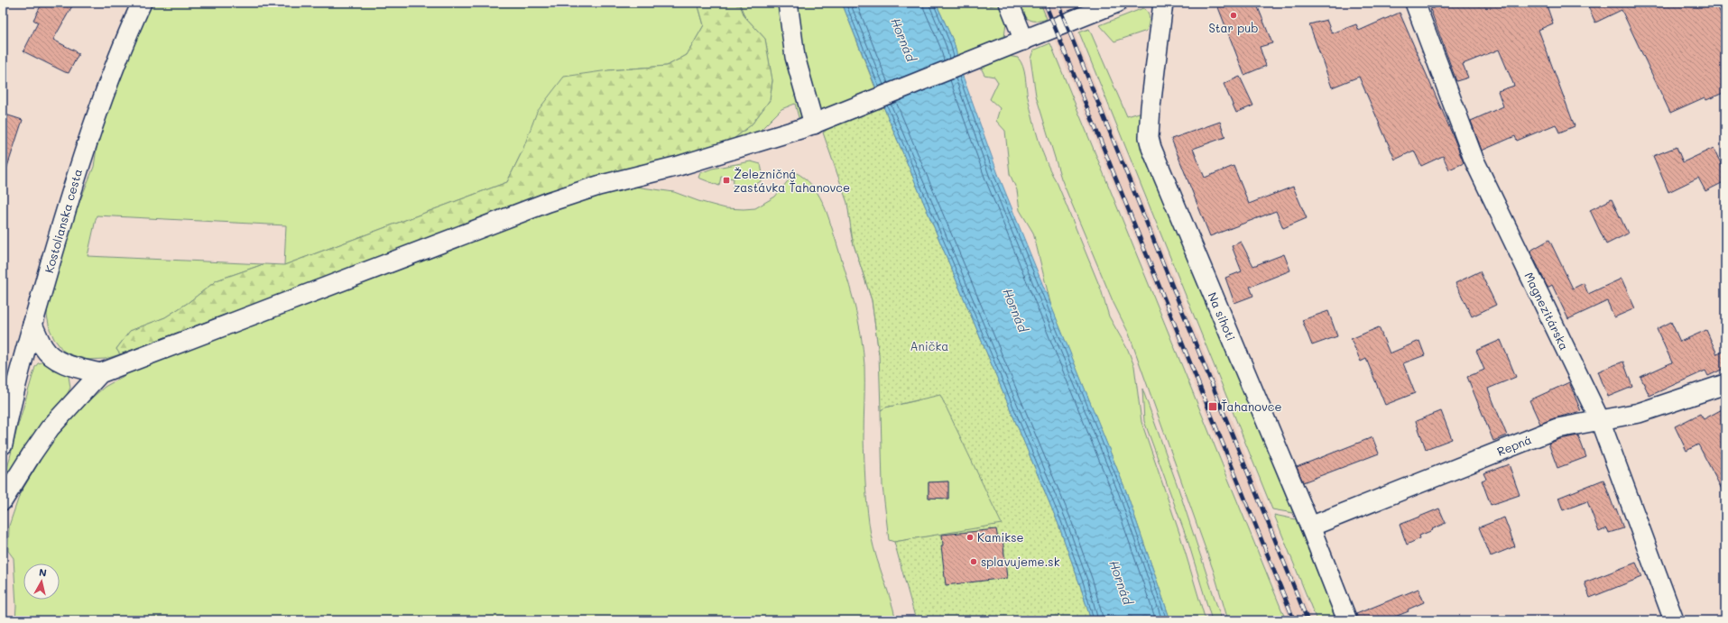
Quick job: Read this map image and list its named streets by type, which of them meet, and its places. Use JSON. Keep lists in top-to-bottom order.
{
  "streets": {
    "street": [
      "Kostolianska cesta",
      "Magnezitárska",
      "Na sihoti",
      "Repná"
    ]
  },
  "crossings": [
    ["Magnezitárska", "Repná"],
    ["Na sihoti", "Repná"]
  ],
  "water": ["Hornád"],
  "parks": ["Anička"],
  "places": {
    "other": ["Star pub", "Kamikse", "splavujeme.sk"],
    "transit": ["Železničná zastávka Ťahanovce", "Ťahanovce"]
  },
  "north": "top"
}
